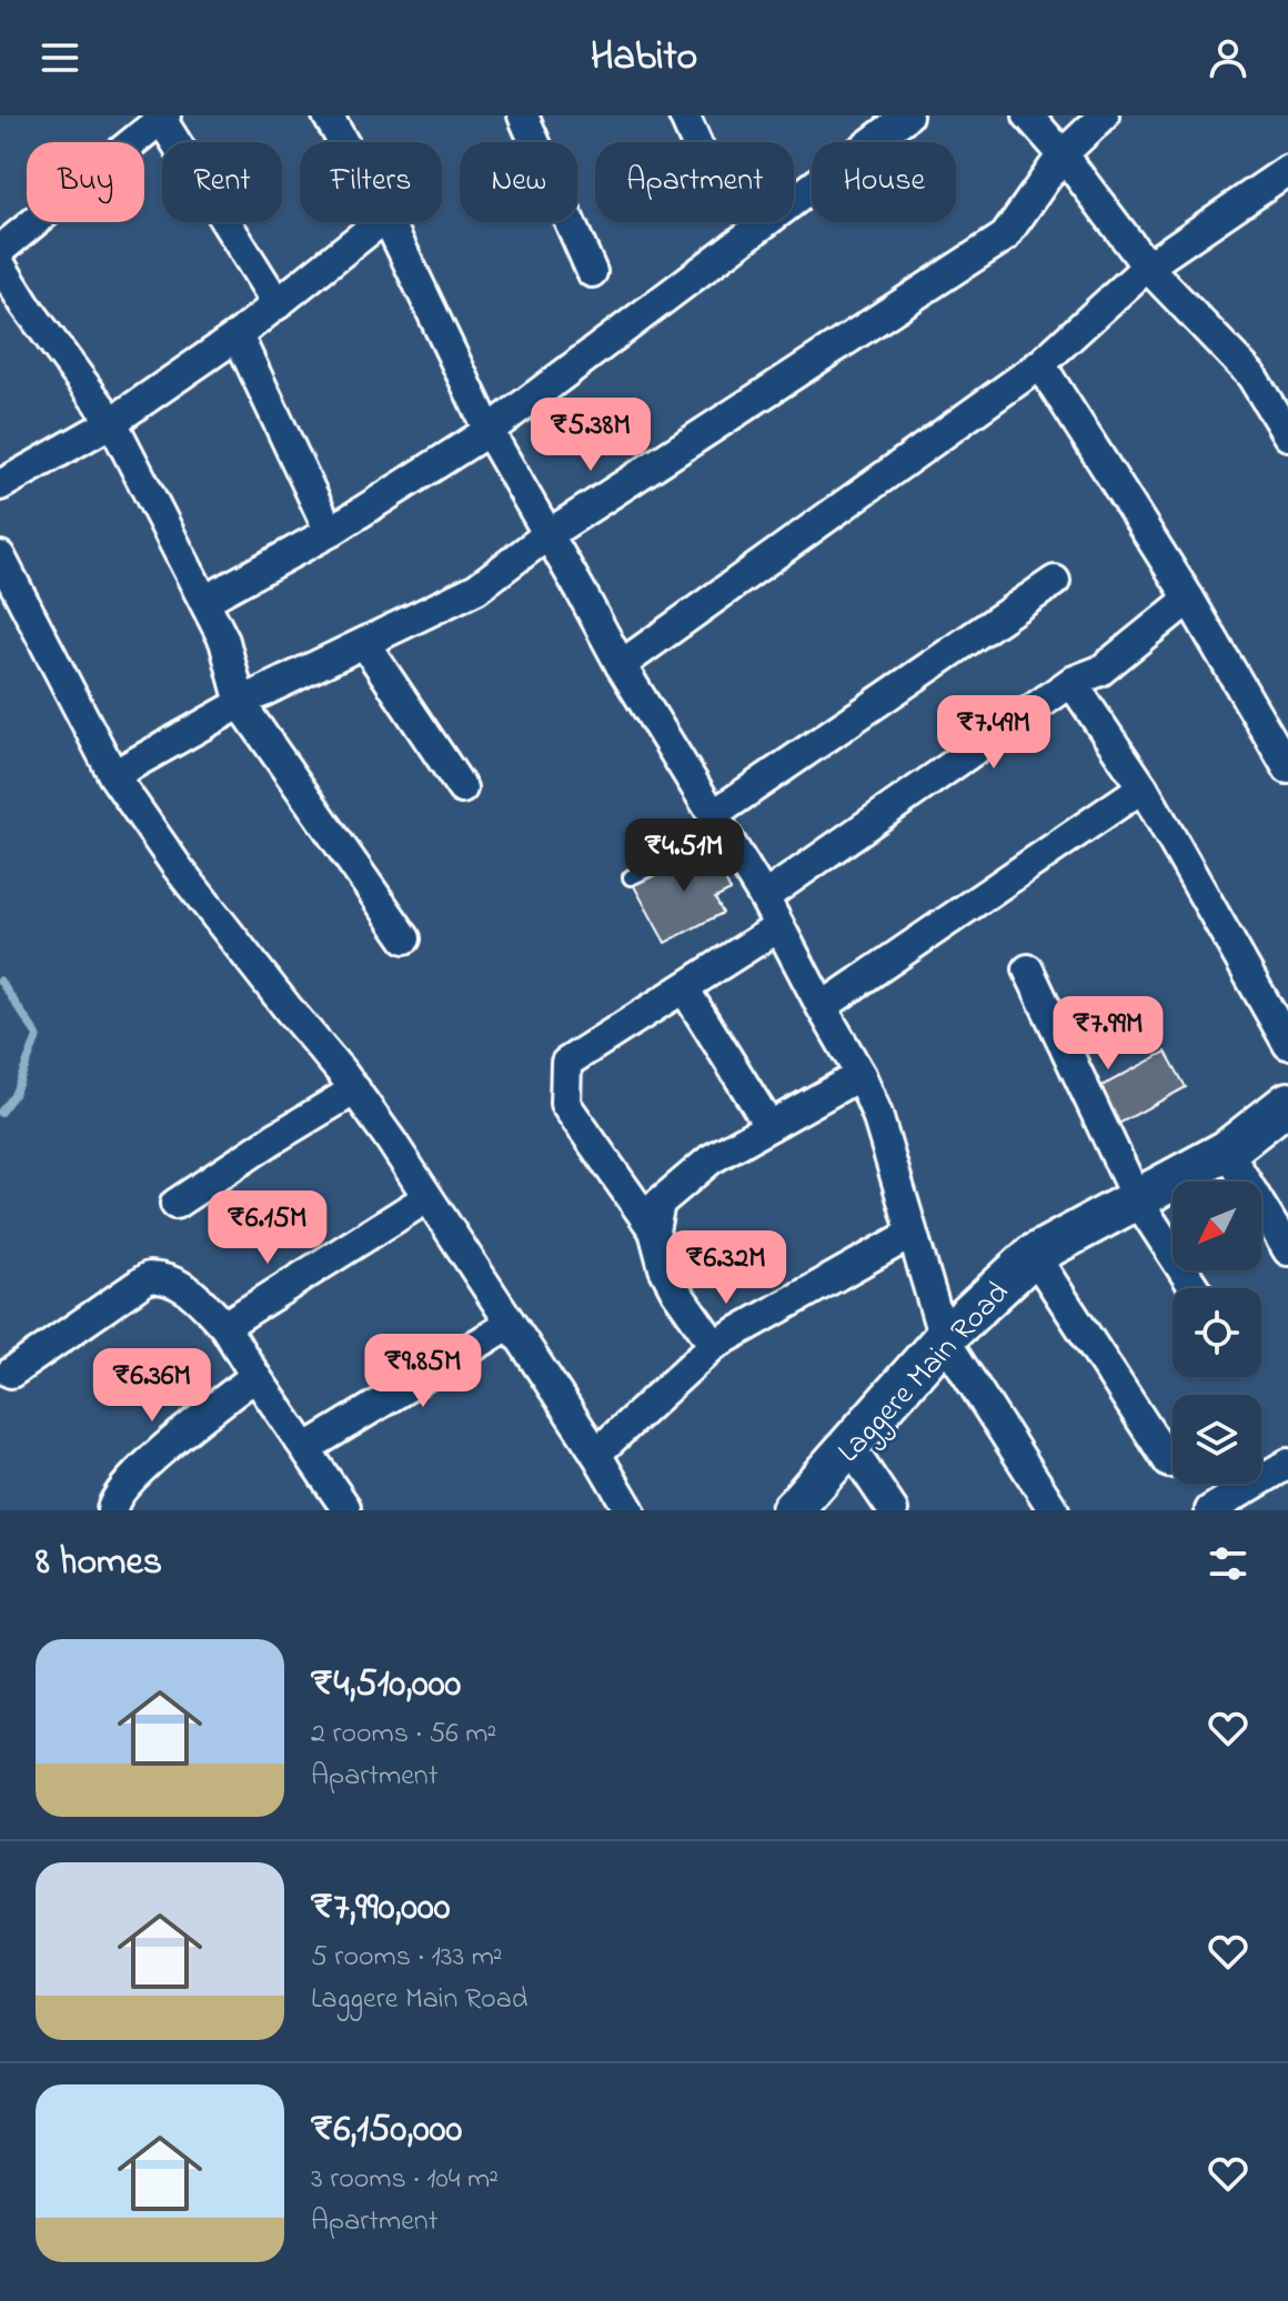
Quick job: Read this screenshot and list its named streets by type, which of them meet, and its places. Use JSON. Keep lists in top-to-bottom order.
{
  "streets": {
    "street": ["Laggere Main Road"]
  },
  "north": "bottom left",
  "page": {
    "header": "Habito",
    "chip": [
      "Buy",
      "Rent",
      "Filters",
      "New",
      "Apartment",
      "House"
    ],
    "price": [
      "₹5.38M",
      "₹7.49M",
      "₹4.51M",
      "₹7.99M",
      "₹6.15M",
      "₹6.32M",
      "₹9.85M",
      "₹6.36M"
    ],
    "heading": "8 homes",
    "list": [
      {
        "name": "₹4,510,000",
        "note": "2 rooms · 56 m² · Apartment"
      },
      {
        "name": "₹7,990,000",
        "note": "5 rooms · 133 m² · Laggere Main Road"
      },
      {
        "name": "₹6,150,000",
        "note": "3 rooms · 104 m² · Apartment"
      }
    ]
  }
}
